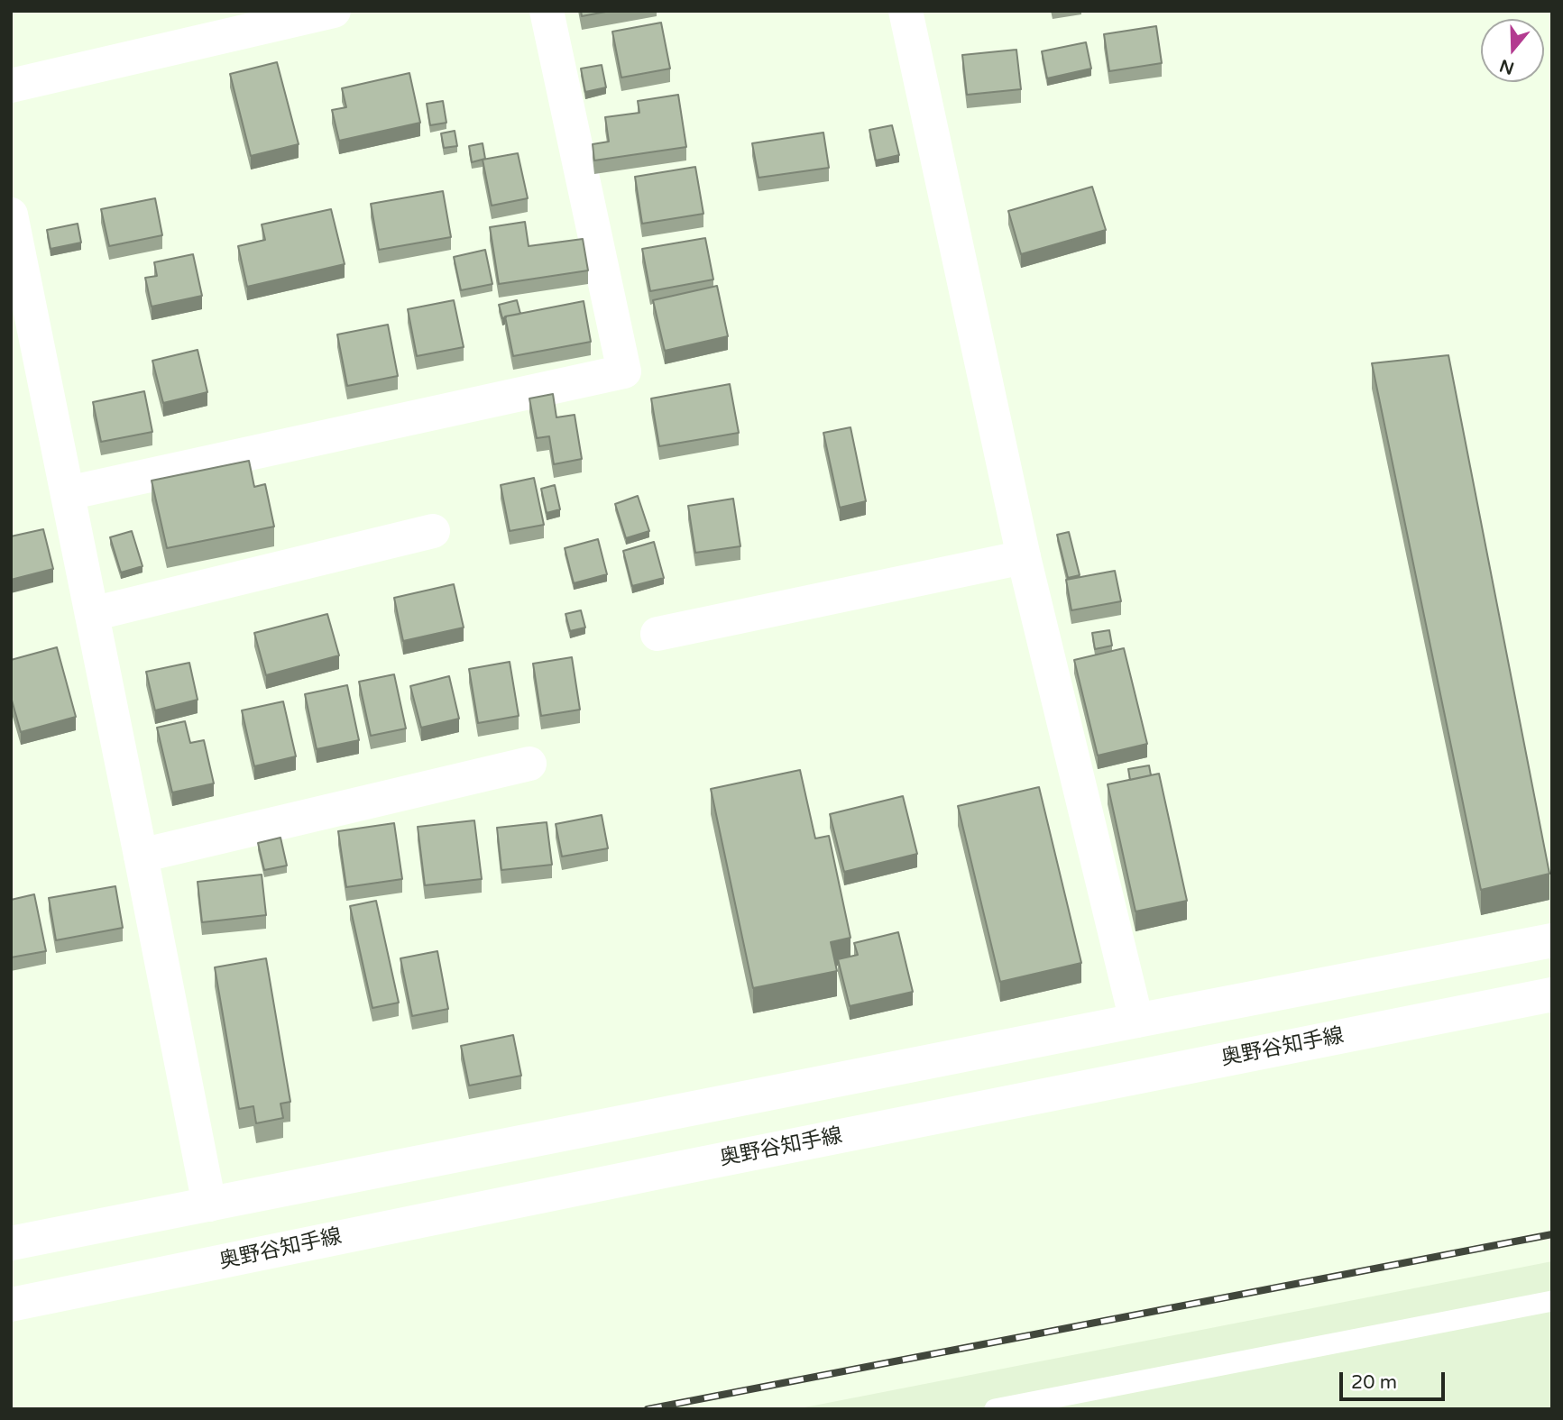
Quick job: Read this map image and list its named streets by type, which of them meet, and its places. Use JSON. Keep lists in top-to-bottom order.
{
  "streets": {
    "street": ["奥野谷知手線"]
  },
  "scale_bar": "20 m",
  "north": "bottom"
}
